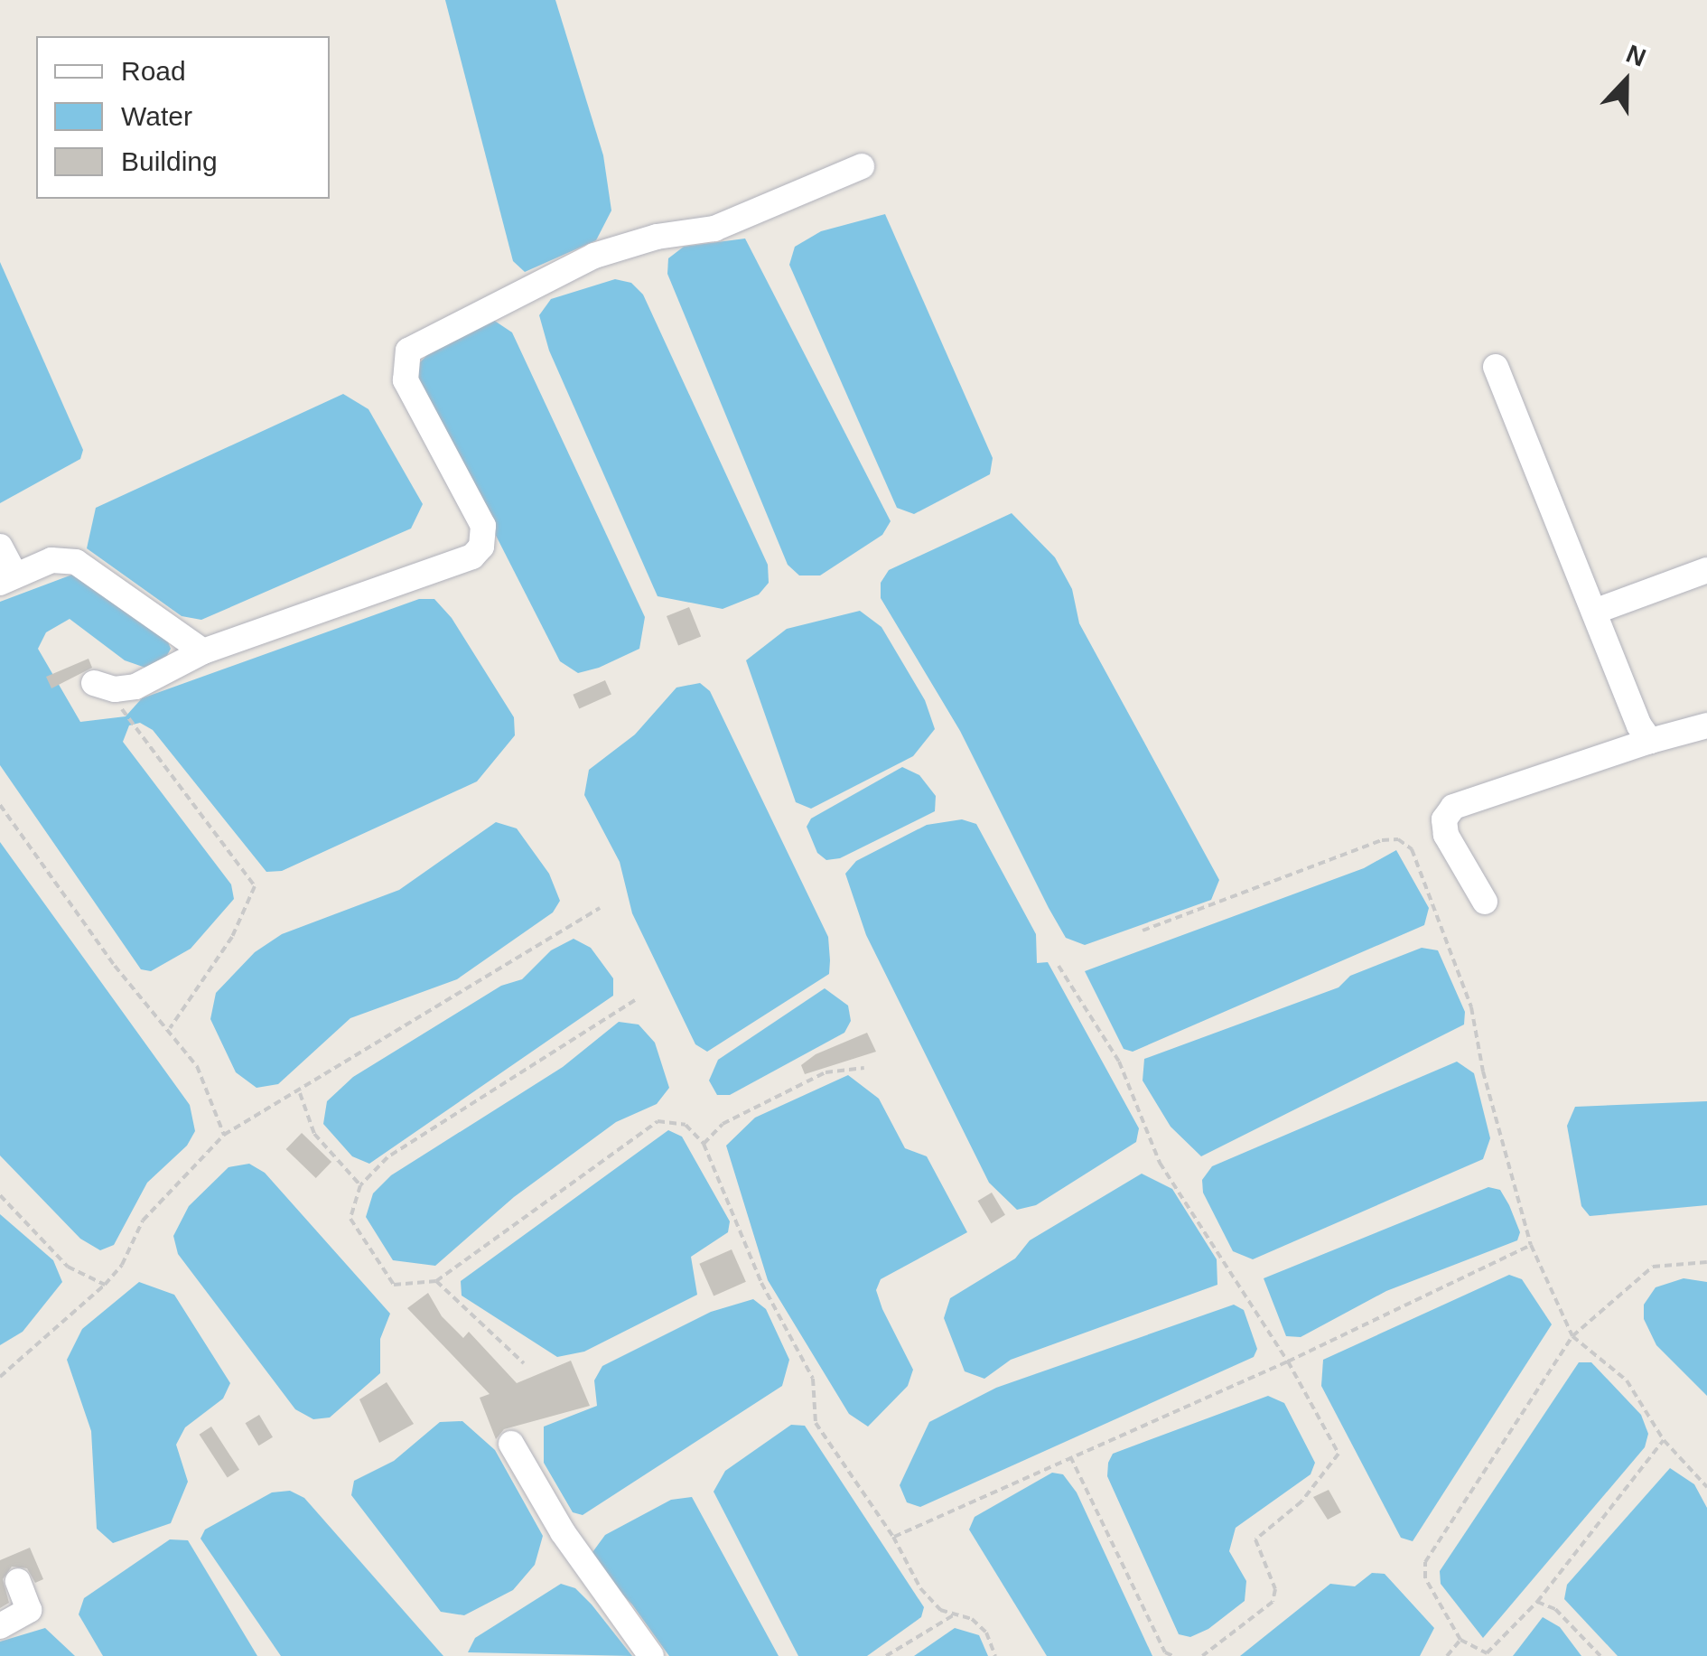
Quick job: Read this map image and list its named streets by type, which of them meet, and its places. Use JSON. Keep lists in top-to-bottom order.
{
  "legend": ["Road", "Water", "Building"],
  "north": "top"
}
